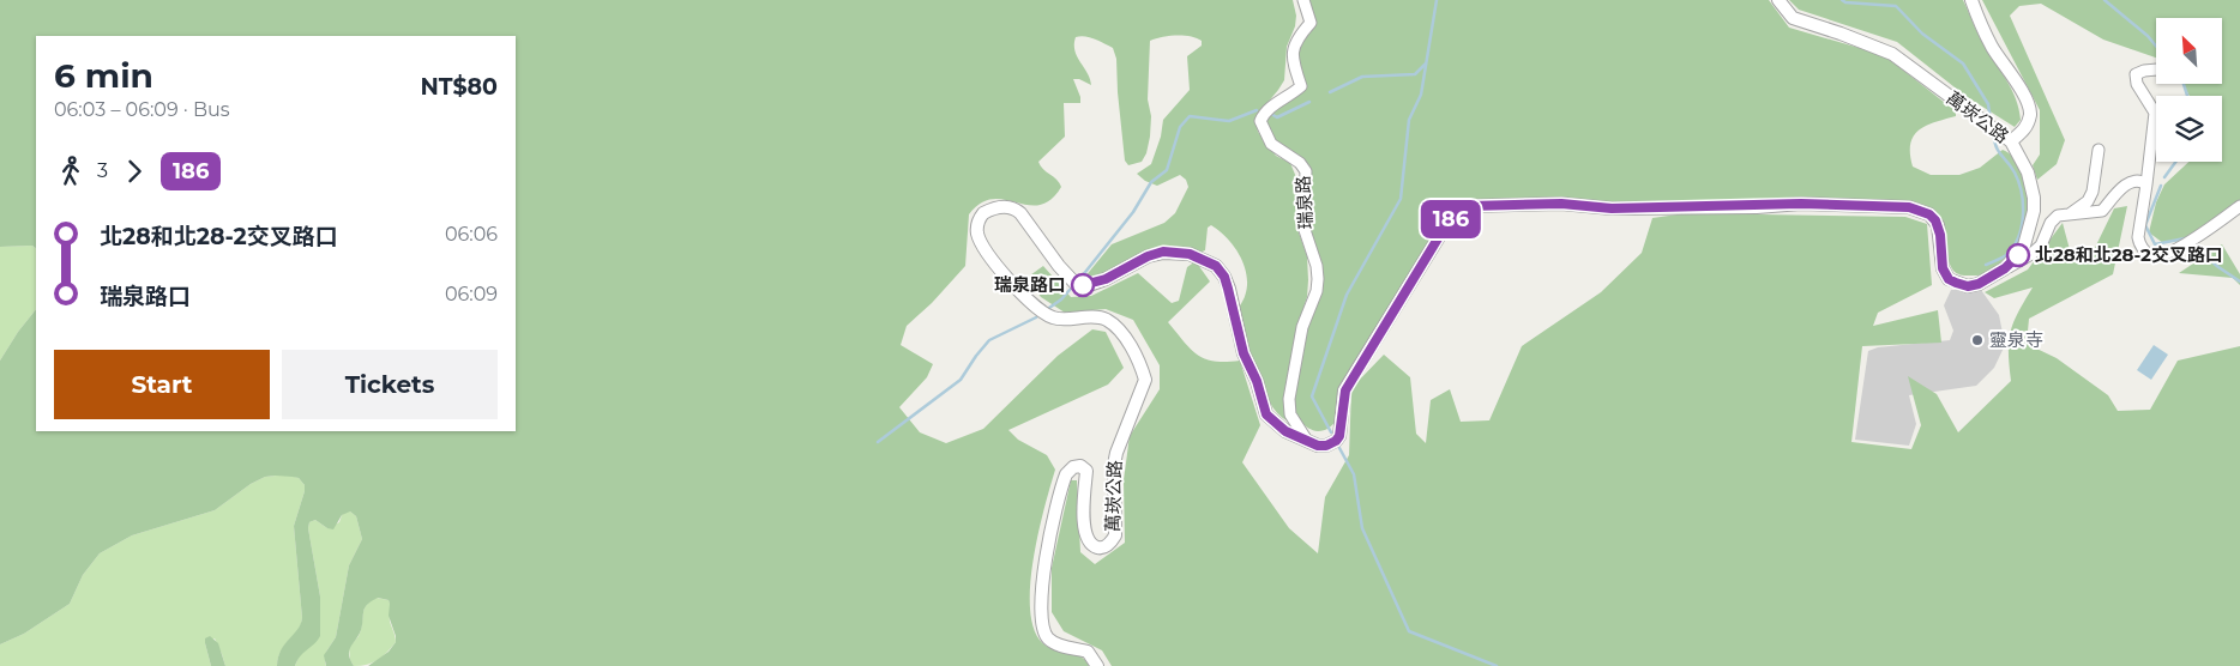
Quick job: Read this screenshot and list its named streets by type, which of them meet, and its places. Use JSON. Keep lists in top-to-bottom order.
{
  "streets": {
    "street": ["萬崁公路", "瑞泉路"]
  },
  "crossings": [
    ["萬崁公路", "瑞泉路"]
  ],
  "places": ["北28和北28-2交叉路口", "瑞泉路口", "靈泉寺"],
  "lines": ["bus line 186"],
  "north": "top left",
  "page": {
    "on_map": "186",
    "heading": ["6 min", "06:03 – 06:09 · Bus", "NT$80"],
    "legs": ["3", "186"],
    "list": [
      {
        "name": "北28和北28-2交叉路口",
        "value": "06:06"
      },
      {
        "name": "瑞泉路口",
        "value": "06:09"
      }
    ],
    "buttons": ["Start", "Tickets"]
  }
}
